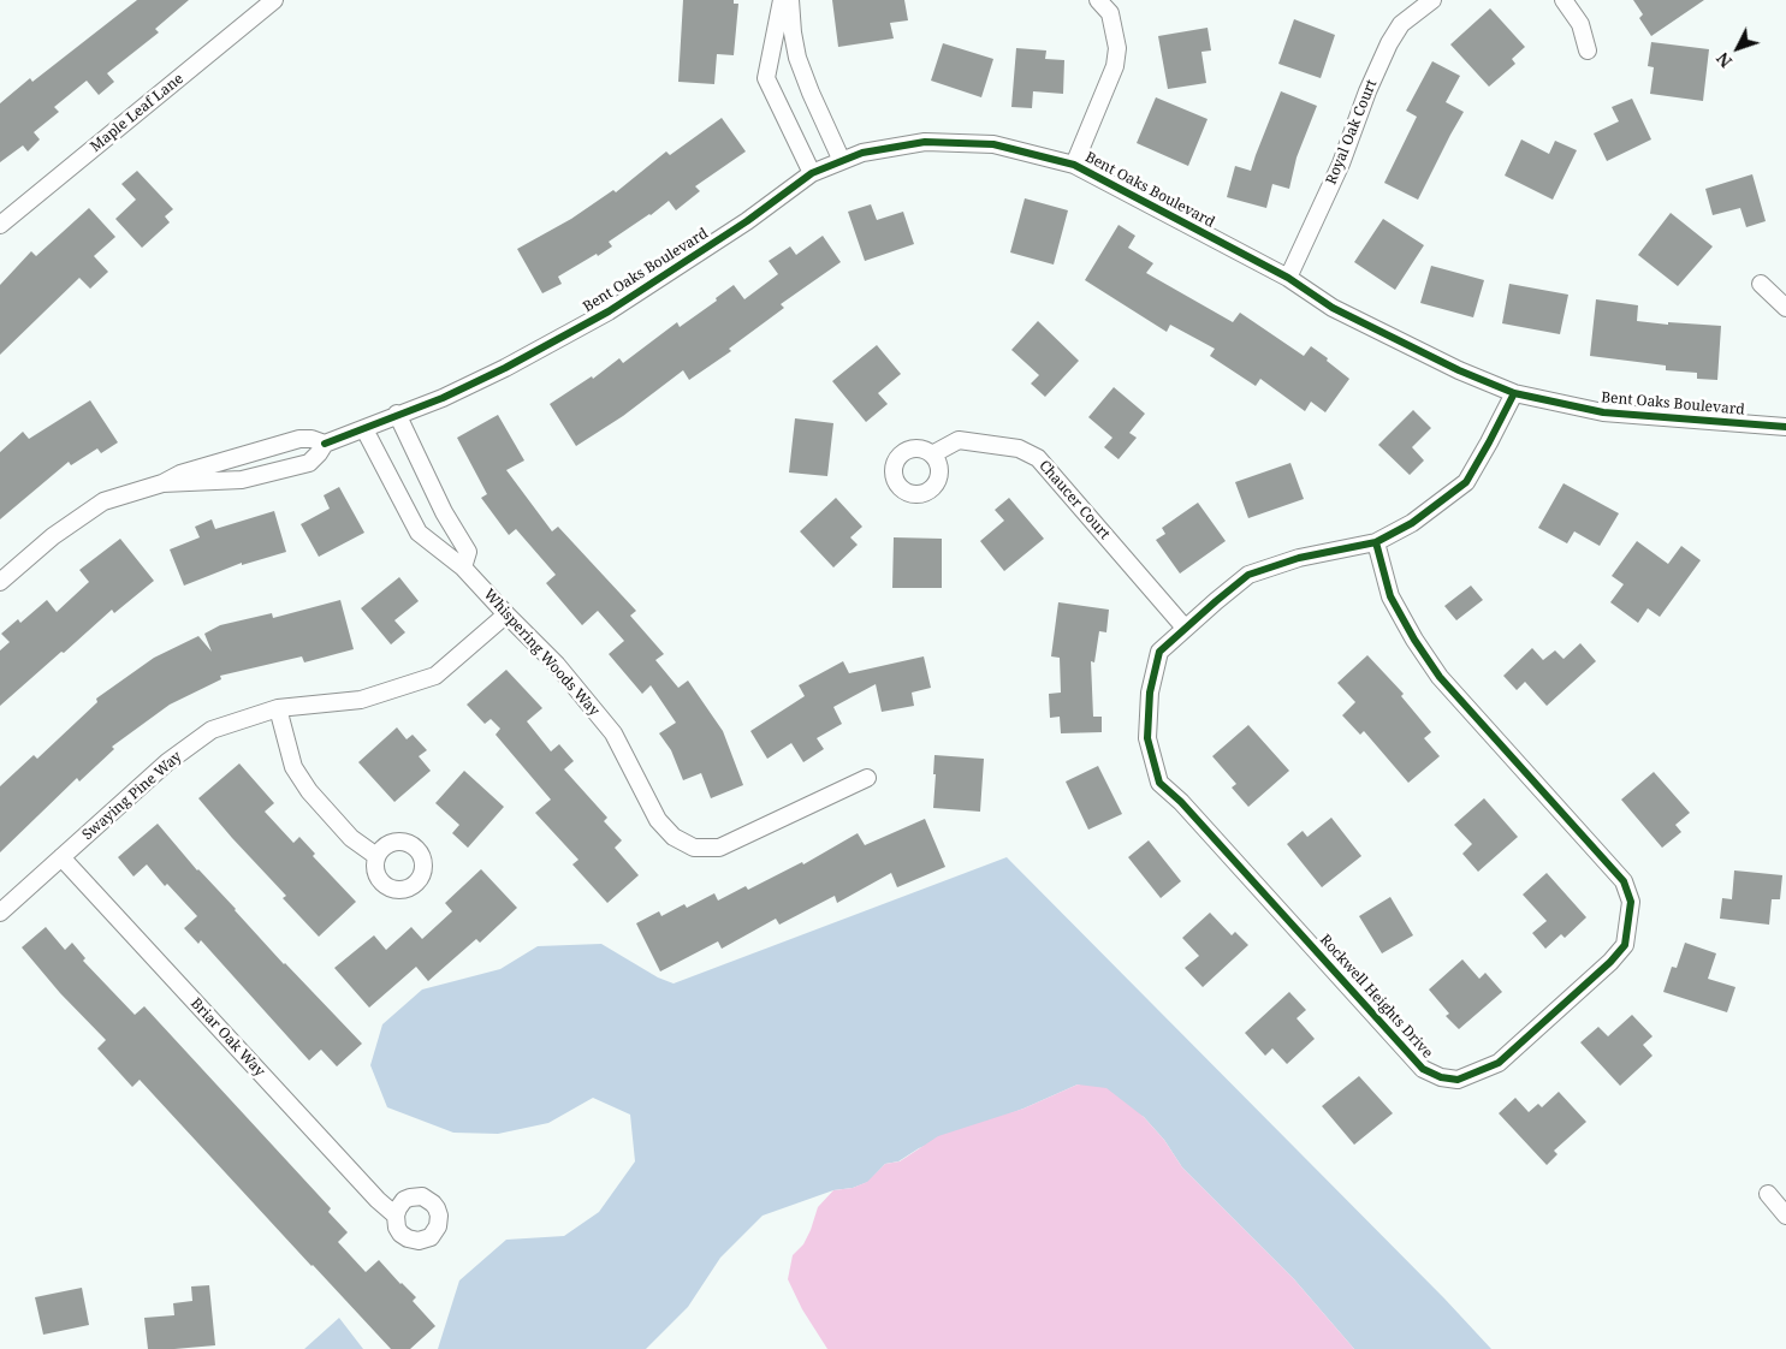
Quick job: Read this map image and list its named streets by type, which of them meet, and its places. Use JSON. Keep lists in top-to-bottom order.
{
  "streets": {
    "street": [
      "Maple Leaf Lane",
      "Royal Oak Court",
      "Bent Oaks Boulevard",
      "Chaucer Court",
      "Whispering Woods Way",
      "Swaying Pine Way",
      "Rockwell Heights Drive",
      "Briar Oak Way"
    ]
  },
  "crossings": [
    ["Royal Oak Court", "Bent Oaks Boulevard"],
    ["Bent Oaks Boulevard", "Whispering Woods Way"],
    ["Bent Oaks Boulevard", "Rockwell Heights Drive"],
    ["Chaucer Court", "Rockwell Heights Drive"],
    ["Whispering Woods Way", "Swaying Pine Way"],
    ["Swaying Pine Way", "Briar Oak Way"]
  ],
  "north": "bottom left"
}
